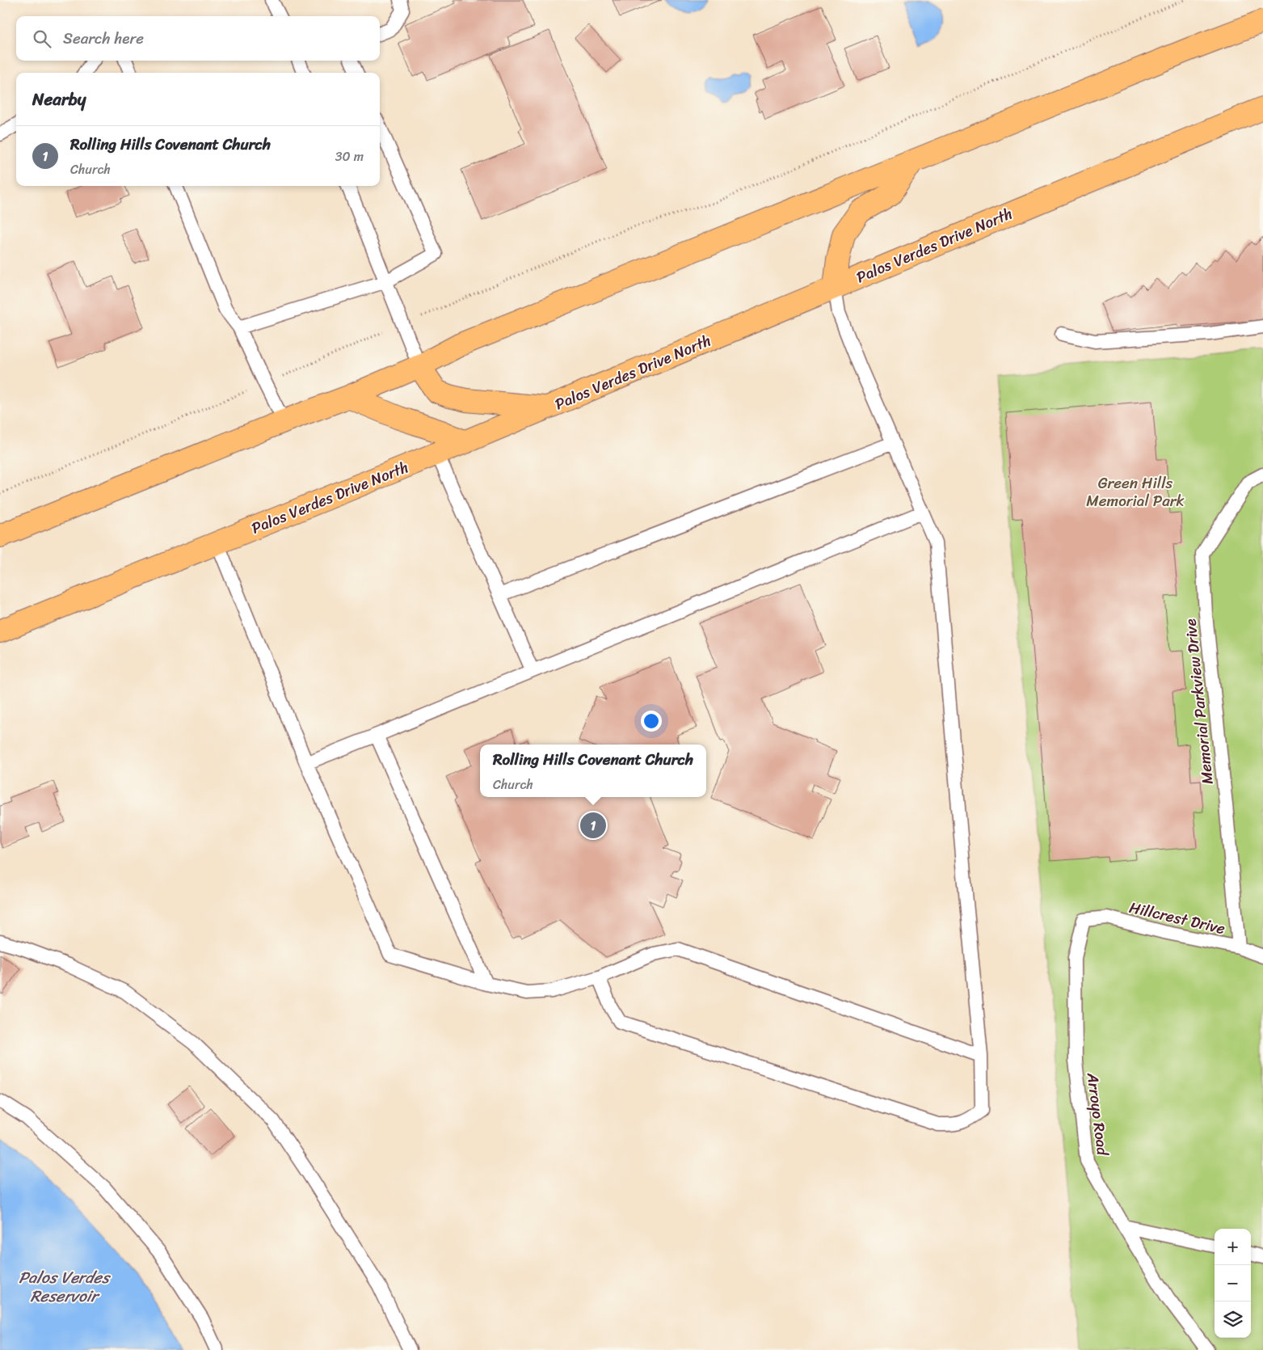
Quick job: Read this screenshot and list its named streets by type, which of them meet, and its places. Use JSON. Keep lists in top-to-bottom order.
{
  "streets": {
    "main road": ["Palos Verdes Drive North"],
    "lane": ["Memorial Parkview Drive", "Hillcrest Drive", "Arroyo Road"]
  },
  "crossings": [
    ["Memorial Parkview Drive", "Hillcrest Drive"],
    ["Hillcrest Drive", "Arroyo Road"]
  ],
  "water": ["Palos Verdes Reservoir"],
  "parks": ["Green Hills Memorial Park"],
  "page": {
    "search": "Search here",
    "heading": "Nearby",
    "list": [
      {
        "mark": "1",
        "name": "Rolling Hills Covenant Church",
        "note": "Church",
        "value": "30 m"
      }
    ],
    "popup": ["Rolling Hills Covenant Church", "Church"],
    "pins": "1",
    "map_buttons": ["+", "−"]
  }
}
